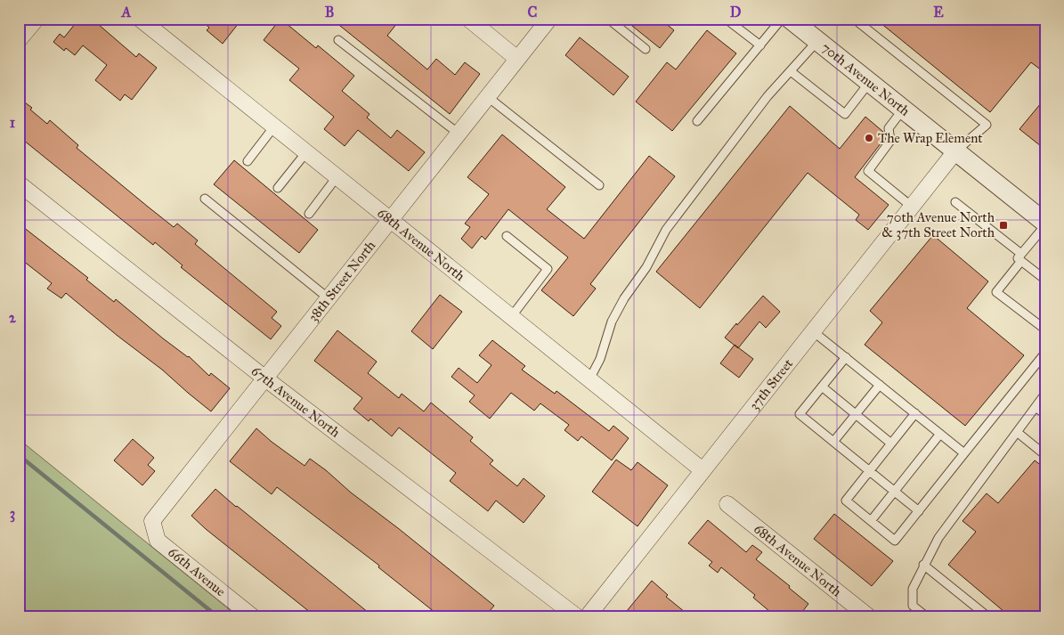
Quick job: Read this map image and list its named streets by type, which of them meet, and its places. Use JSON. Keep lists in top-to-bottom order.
{
  "streets": {
    "street": [
      "70th Avenue North",
      "68th Avenue North",
      "38th Street North",
      "37th Street",
      "67th Avenue North",
      "66th Avenue"
    ]
  },
  "crossings": [
    ["70th Avenue North", "37th Street"],
    ["68th Avenue North", "38th Street North"],
    ["68th Avenue North", "37th Street"],
    ["38th Street North", "67th Avenue North"],
    ["38th Street North", "66th Avenue"]
  ],
  "places": {
    "other": ["The Wrap Element"],
    "transit": ["70th Avenue North & 37th Street North"]
  },
  "grid": {
    "columns": [
      "A",
      "B",
      "C",
      "D",
      "E"
    ],
    "rows": ["1", "2", "3"]
  }
}
